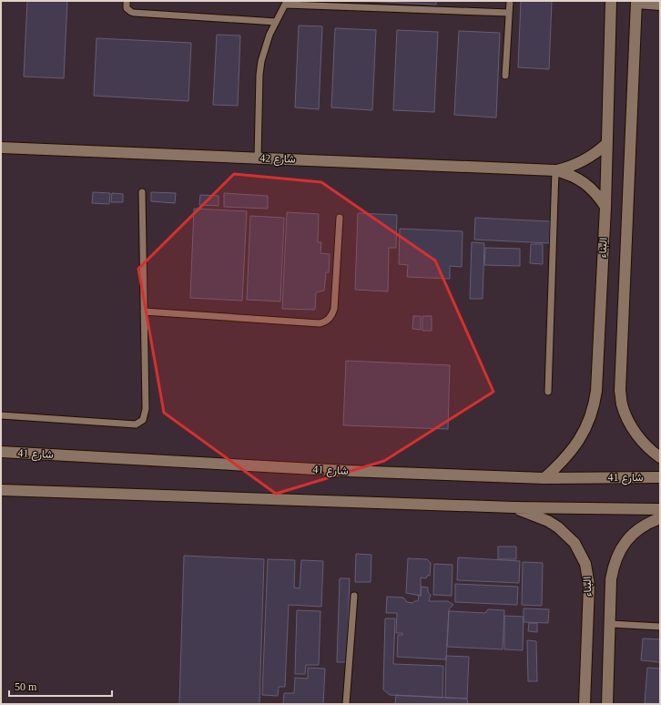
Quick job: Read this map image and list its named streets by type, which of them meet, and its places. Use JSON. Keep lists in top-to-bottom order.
{
  "streets": {
    "street": ["شارع 42", "البناء", "شارع 41"]
  },
  "crossings": [
    ["شارع 42", "البناء"],
    ["البناء", "شارع 41"]
  ],
  "scale_bar": "50 m"
}
